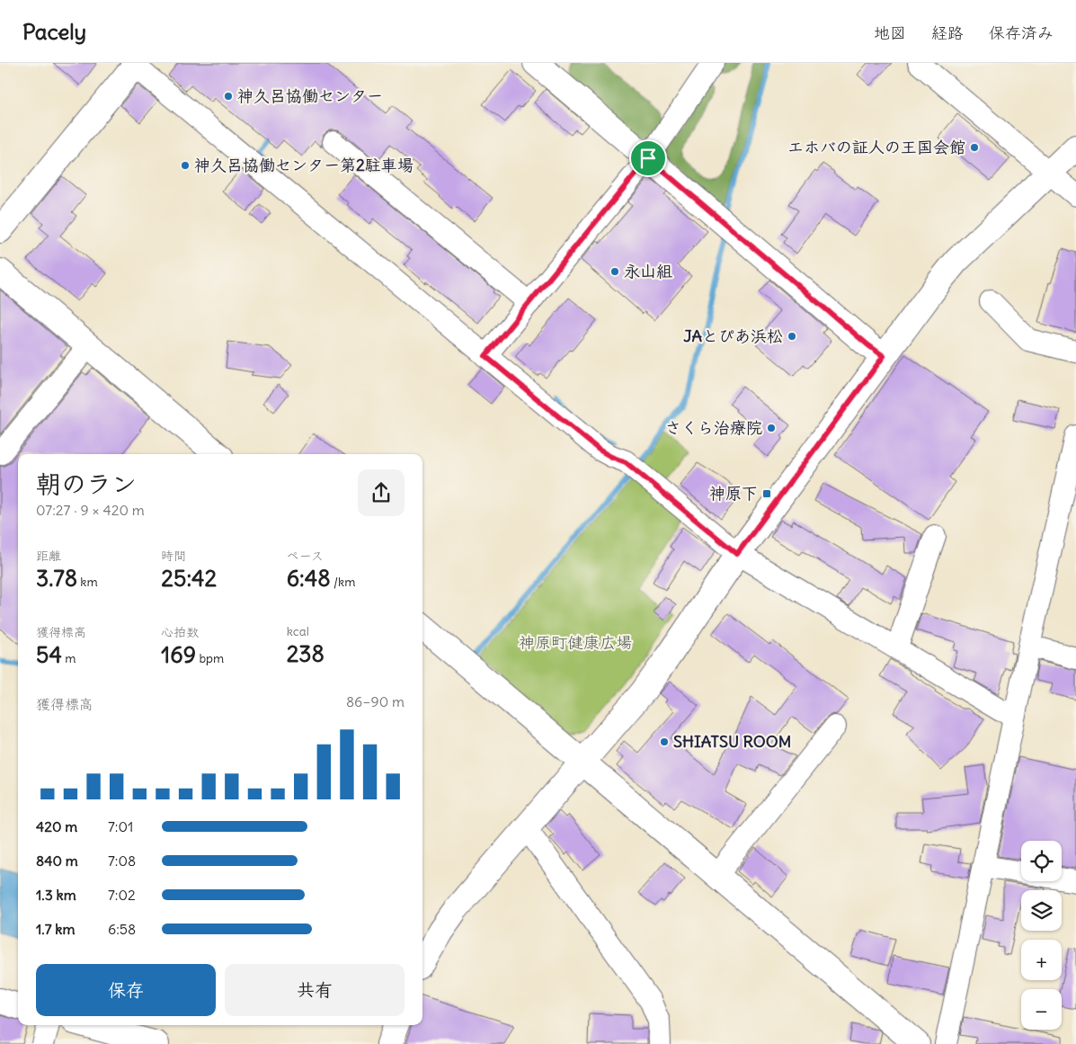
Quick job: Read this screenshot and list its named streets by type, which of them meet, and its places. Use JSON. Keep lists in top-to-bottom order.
{
  "parks": ["神原町健康広場"],
  "places": {
    "other": [
      "神久呂協働センター",
      "エホバの証人の王国会館",
      "神久呂協働センター第2駐車場",
      "永山組",
      "JAとぴあ浜松",
      "さくら治療院",
      "SHIATSU ROOM"
    ],
    "transit": ["神原下"]
  },
  "page": {
    "header": "Pacely",
    "nav": ["地図", "経路", "保存済み"],
    "heading": ["朝のラン", "07:27 · 9 × 420 m"],
    "stats": [
      ["距離", "3.78 km"],
      ["時間", "25:42"],
      ["ペース", "6:48 /km"],
      ["獲得標高", "54 m"],
      ["心拍数", "169 bpm"],
      ["kcal", "238"]
    ],
    "chart": ["獲得標高", "86–90 m"],
    "list": [
      {
        "name": "420 m",
        "note": "7:01"
      },
      {
        "name": "840 m",
        "note": "7:08"
      },
      {
        "name": "1.3 km",
        "note": "7:02"
      },
      {
        "name": "1.7 km",
        "note": "6:58"
      }
    ],
    "map_buttons": ["+", "−"],
    "buttons": ["保存", "共有"]
  }
}
